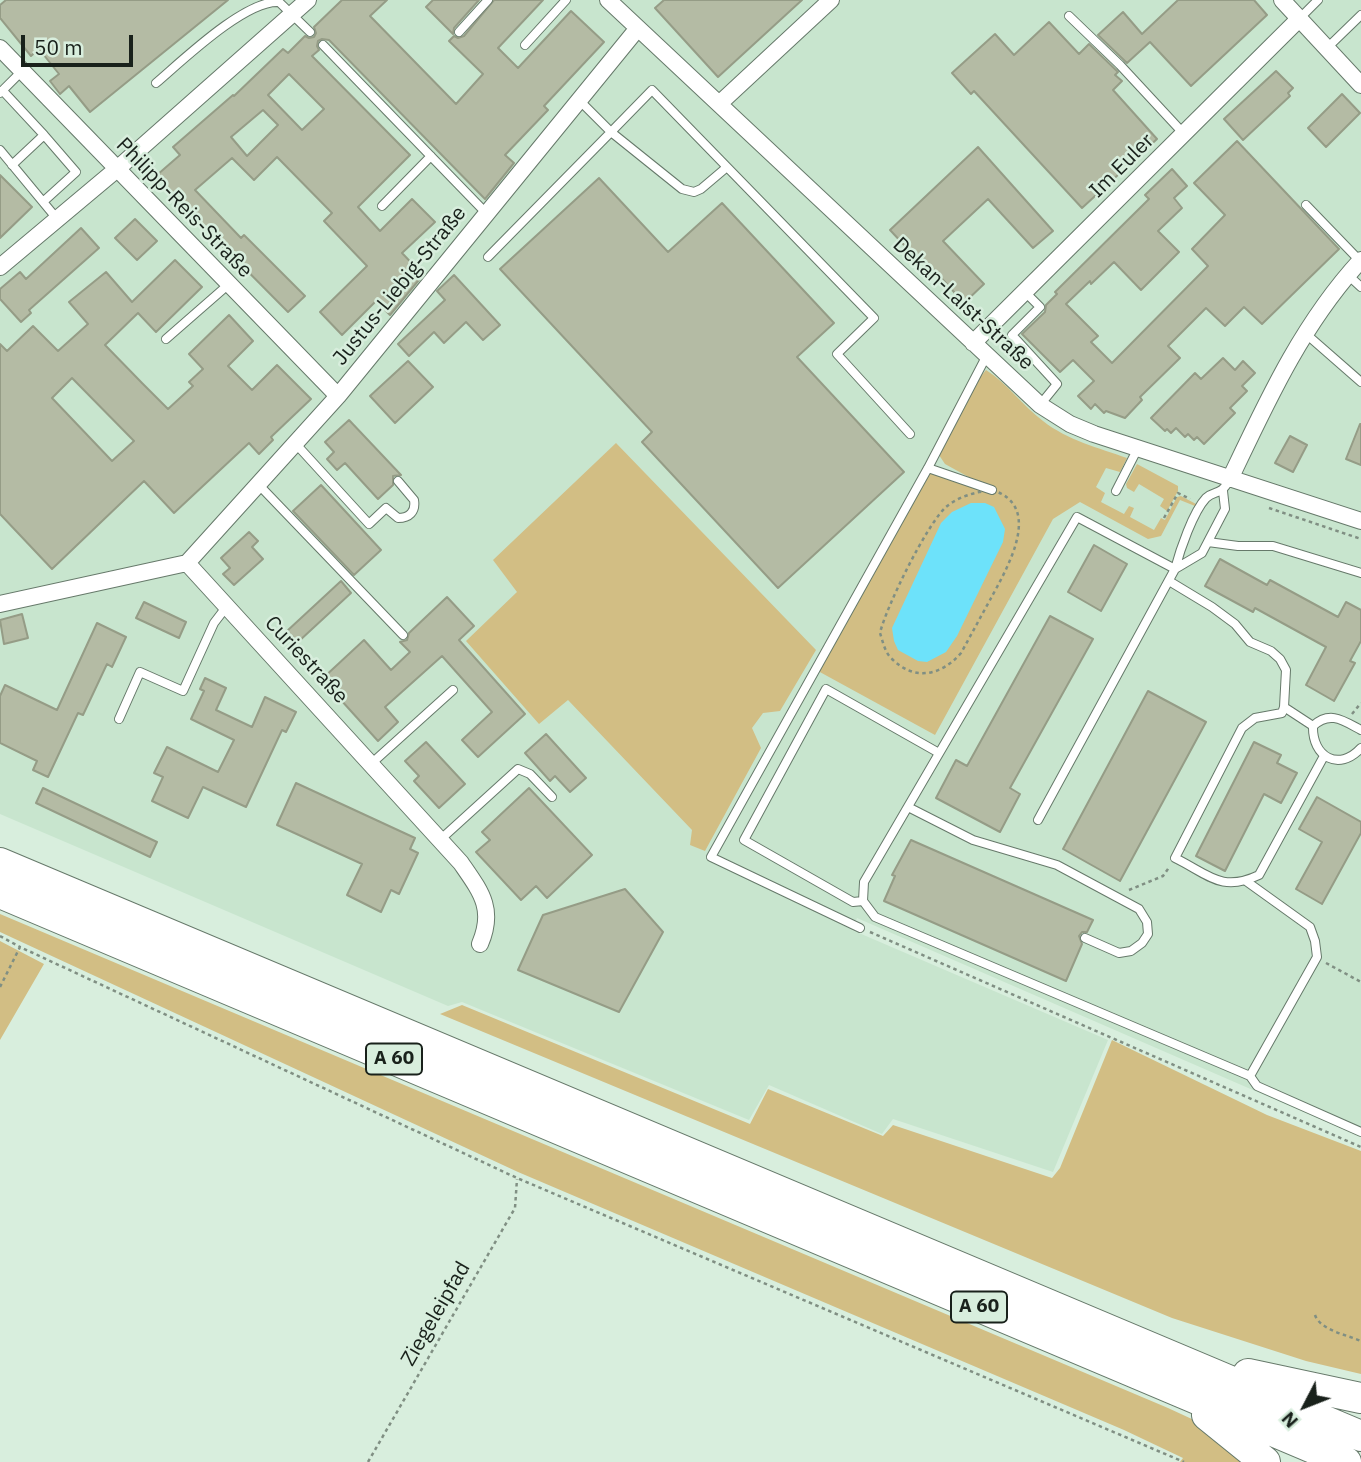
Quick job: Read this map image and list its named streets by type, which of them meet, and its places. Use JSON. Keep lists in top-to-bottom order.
{
  "streets": {
    "highway": ["A 60"],
    "street": [
      "Im Euler",
      "Philipp-Reis-Straße",
      "Justus-Liebig-Straße",
      "Dekan-Laist-Straße",
      "Curiestraße"
    ],
    "path": ["Ziegeleipfad"]
  },
  "crossings": [
    ["Im Euler", "Dekan-Laist-Straße"],
    ["Philipp-Reis-Straße", "Justus-Liebig-Straße"],
    ["Justus-Liebig-Straße", "Dekan-Laist-Straße"],
    ["Justus-Liebig-Straße", "Curiestraße"]
  ],
  "scale_bar": "50 m",
  "north": "bottom left"
}
